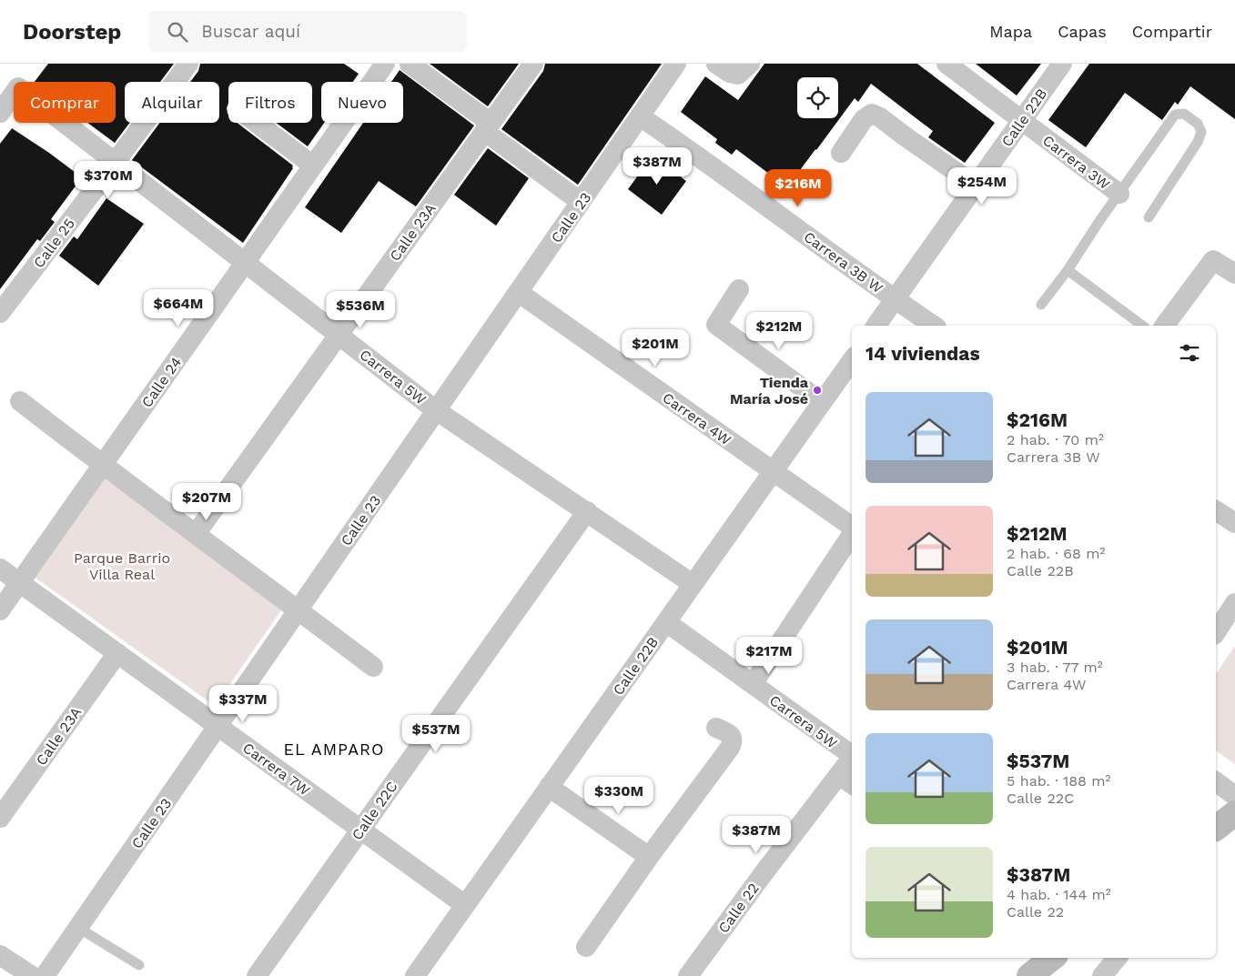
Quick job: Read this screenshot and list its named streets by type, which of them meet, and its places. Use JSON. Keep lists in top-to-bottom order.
{
  "streets": {
    "street": [
      "Calle 22B",
      "Carrera 3W",
      "Calle 23",
      "Calle 23A",
      "Calle 25",
      "Carrera 3B W",
      "Carrera 5W",
      "Calle 24",
      "Carrera 4W",
      "Carrera 7W",
      "Calle 22C",
      "Calle 22"
    ]
  },
  "crossings": [
    ["Calle 22B", "Carrera 3W"],
    ["Calle 22B", "Carrera 3B W"],
    ["Calle 22B", "Carrera 5W"],
    ["Calle 22B", "Carrera 4W"],
    ["Calle 22B", "Carrera 7W"],
    ["Calle 23", "Carrera 3B W"],
    ["Calle 23", "Carrera 5W"],
    ["Calle 23", "Carrera 4W"],
    ["Calle 23", "Carrera 7W"],
    ["Calle 23A", "Carrera 5W"],
    ["Calle 23A", "Carrera 7W"],
    ["Calle 25", "Carrera 5W"],
    ["Carrera 5W", "Calle 24"],
    ["Carrera 5W", "Calle 22C"],
    ["Calle 24", "Carrera 7W"],
    ["Carrera 7W", "Calle 22C"]
  ],
  "districts": ["EL AMPARO"],
  "parks": ["Parque Barrio Villa Real"],
  "places": ["Tienda María José"],
  "page": {
    "header": "Doorstep",
    "search": "Buscar aquí",
    "nav": ["Mapa", "Capas", "Compartir"],
    "chip": [
      "Comprar",
      "Alquilar",
      "Filtros",
      "Nuevo"
    ],
    "price": [
      "$387M",
      "$370M",
      "$254M",
      "$216M",
      "$664M",
      "$536M",
      "$212M",
      "$201M",
      "$207M",
      "$217M",
      "$337M",
      "$537M",
      "$330M",
      "$387M"
    ],
    "heading": "14 viviendas",
    "list": [
      {
        "name": "$216M",
        "note": "2 hab. · 70 m² · Carrera 3B W"
      },
      {
        "name": "$212M",
        "note": "2 hab. · 68 m² · Calle 22B"
      },
      {
        "name": "$201M",
        "note": "3 hab. · 77 m² · Carrera 4W"
      },
      {
        "name": "$537M",
        "note": "5 hab. · 188 m² · Calle 22C"
      },
      {
        "name": "$387M",
        "note": "4 hab. · 144 m² · Calle 22"
      }
    ]
  }
}
